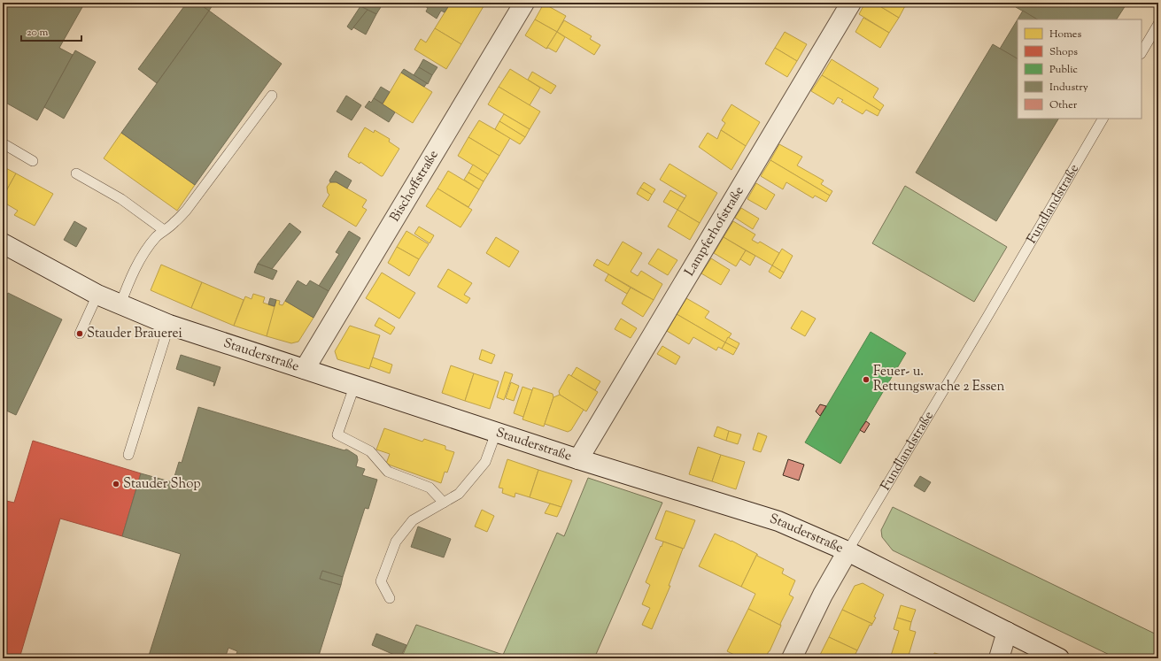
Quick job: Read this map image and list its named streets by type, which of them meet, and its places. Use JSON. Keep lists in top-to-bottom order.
{
  "streets": {
    "main road": [
      "Bischoffstraße",
      "Fundlandstraße",
      "Lampferhofstraße",
      "Stauderstraße"
    ]
  },
  "crossings": [
    ["Bischoffstraße", "Stauderstraße"],
    ["Fundlandstraße", "Stauderstraße"],
    ["Lampferhofstraße", "Stauderstraße"]
  ],
  "places": ["Stauder Brauerei", "Feuer- u. Rettungswache 2 Essen", "Stauder Shop"],
  "legend": [
    "Homes",
    "Shops",
    "Public",
    "Industry",
    "Other"
  ],
  "scale_bar": "20 m"
}
